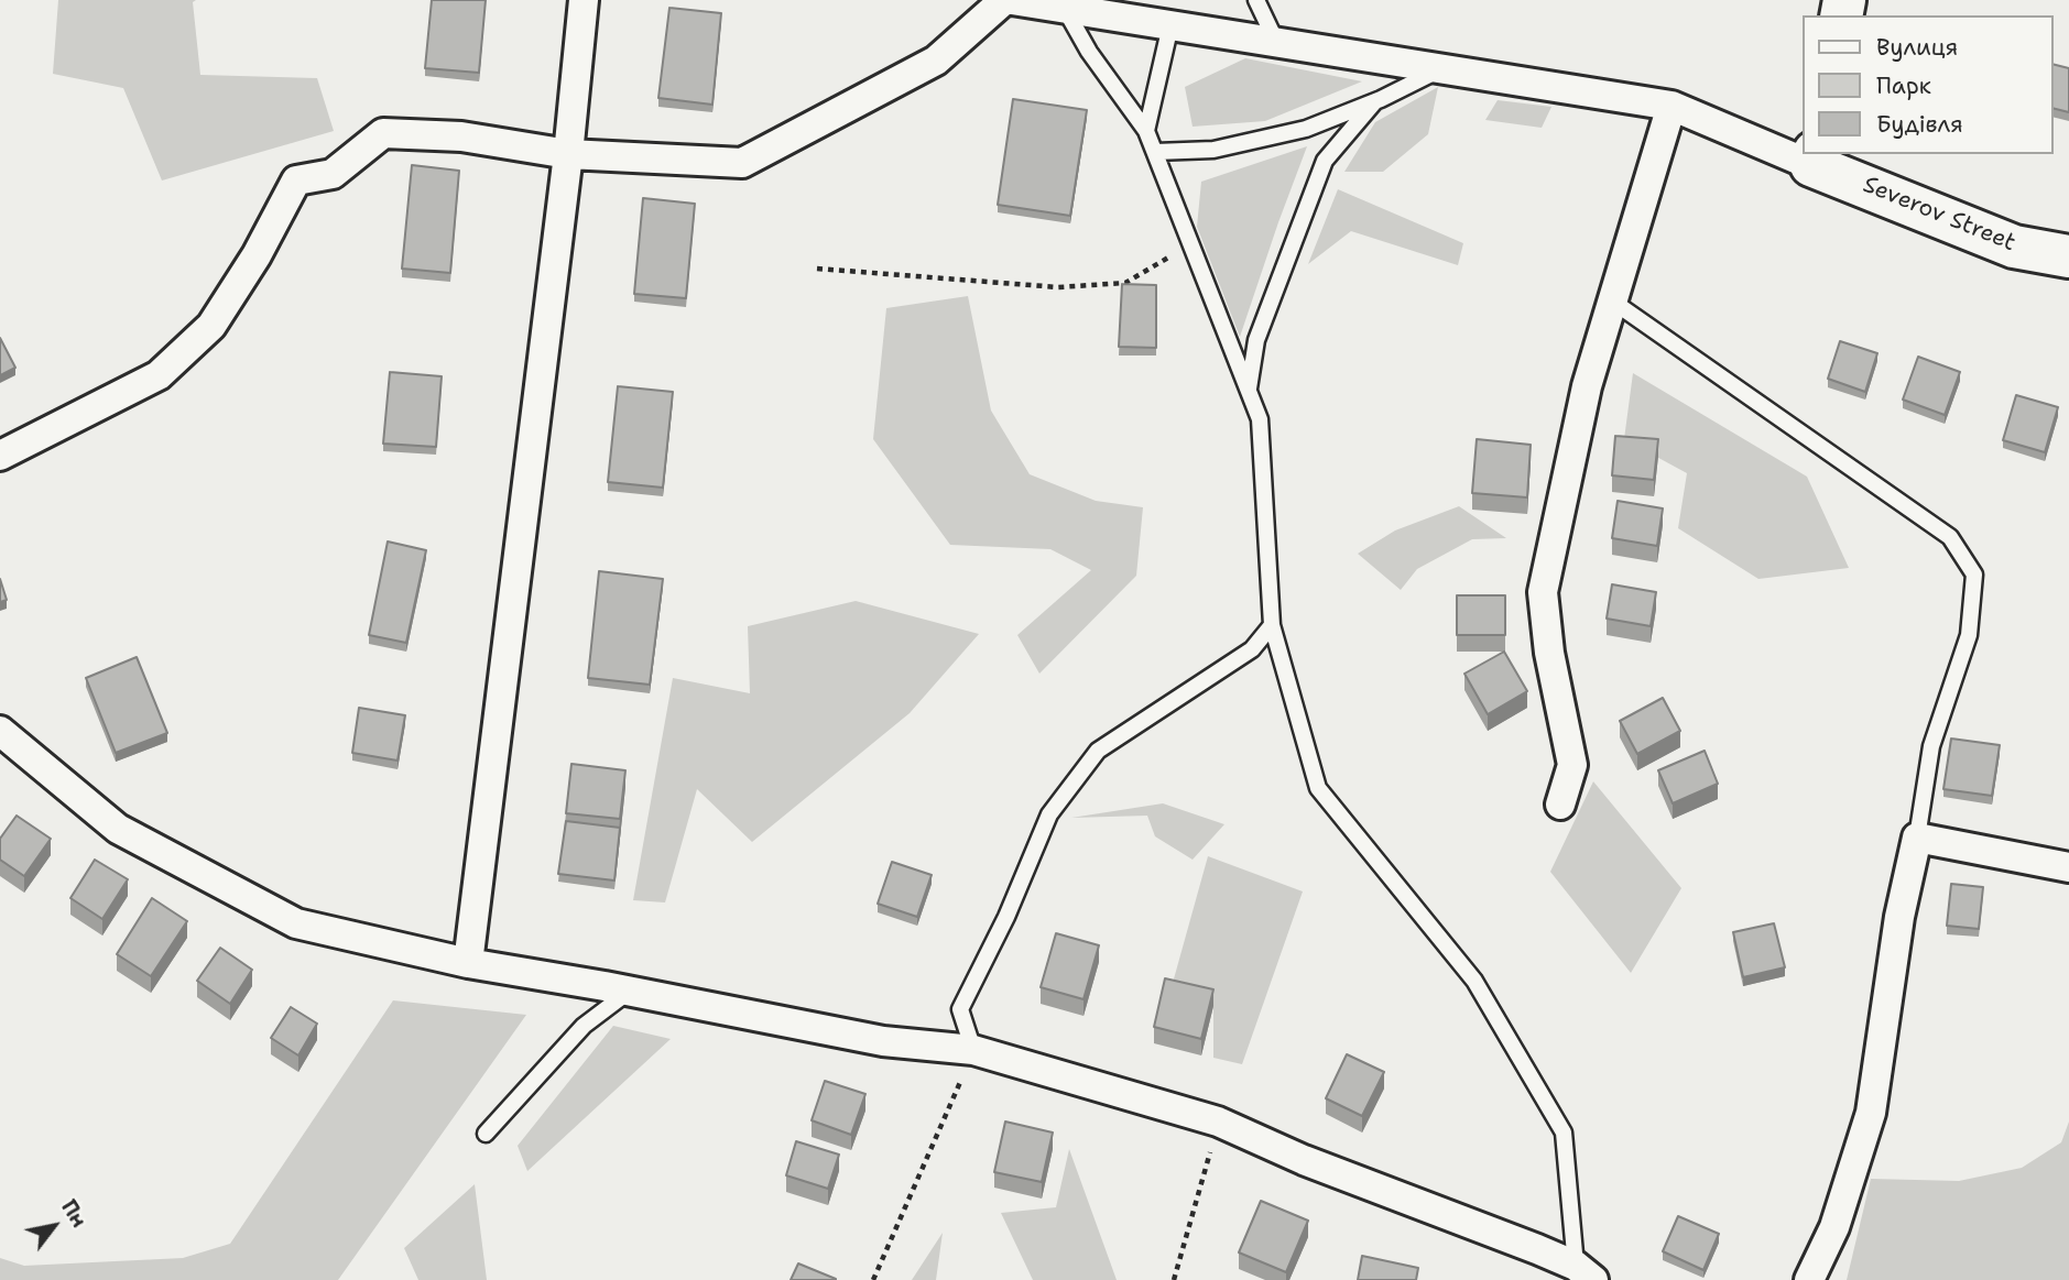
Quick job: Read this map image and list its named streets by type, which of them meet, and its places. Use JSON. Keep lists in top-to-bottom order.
{
  "streets": {
    "main road": ["Severov Street"]
  },
  "legend": ["Вулиця", "Парк", "Будівля"],
  "north": "top right"
}
